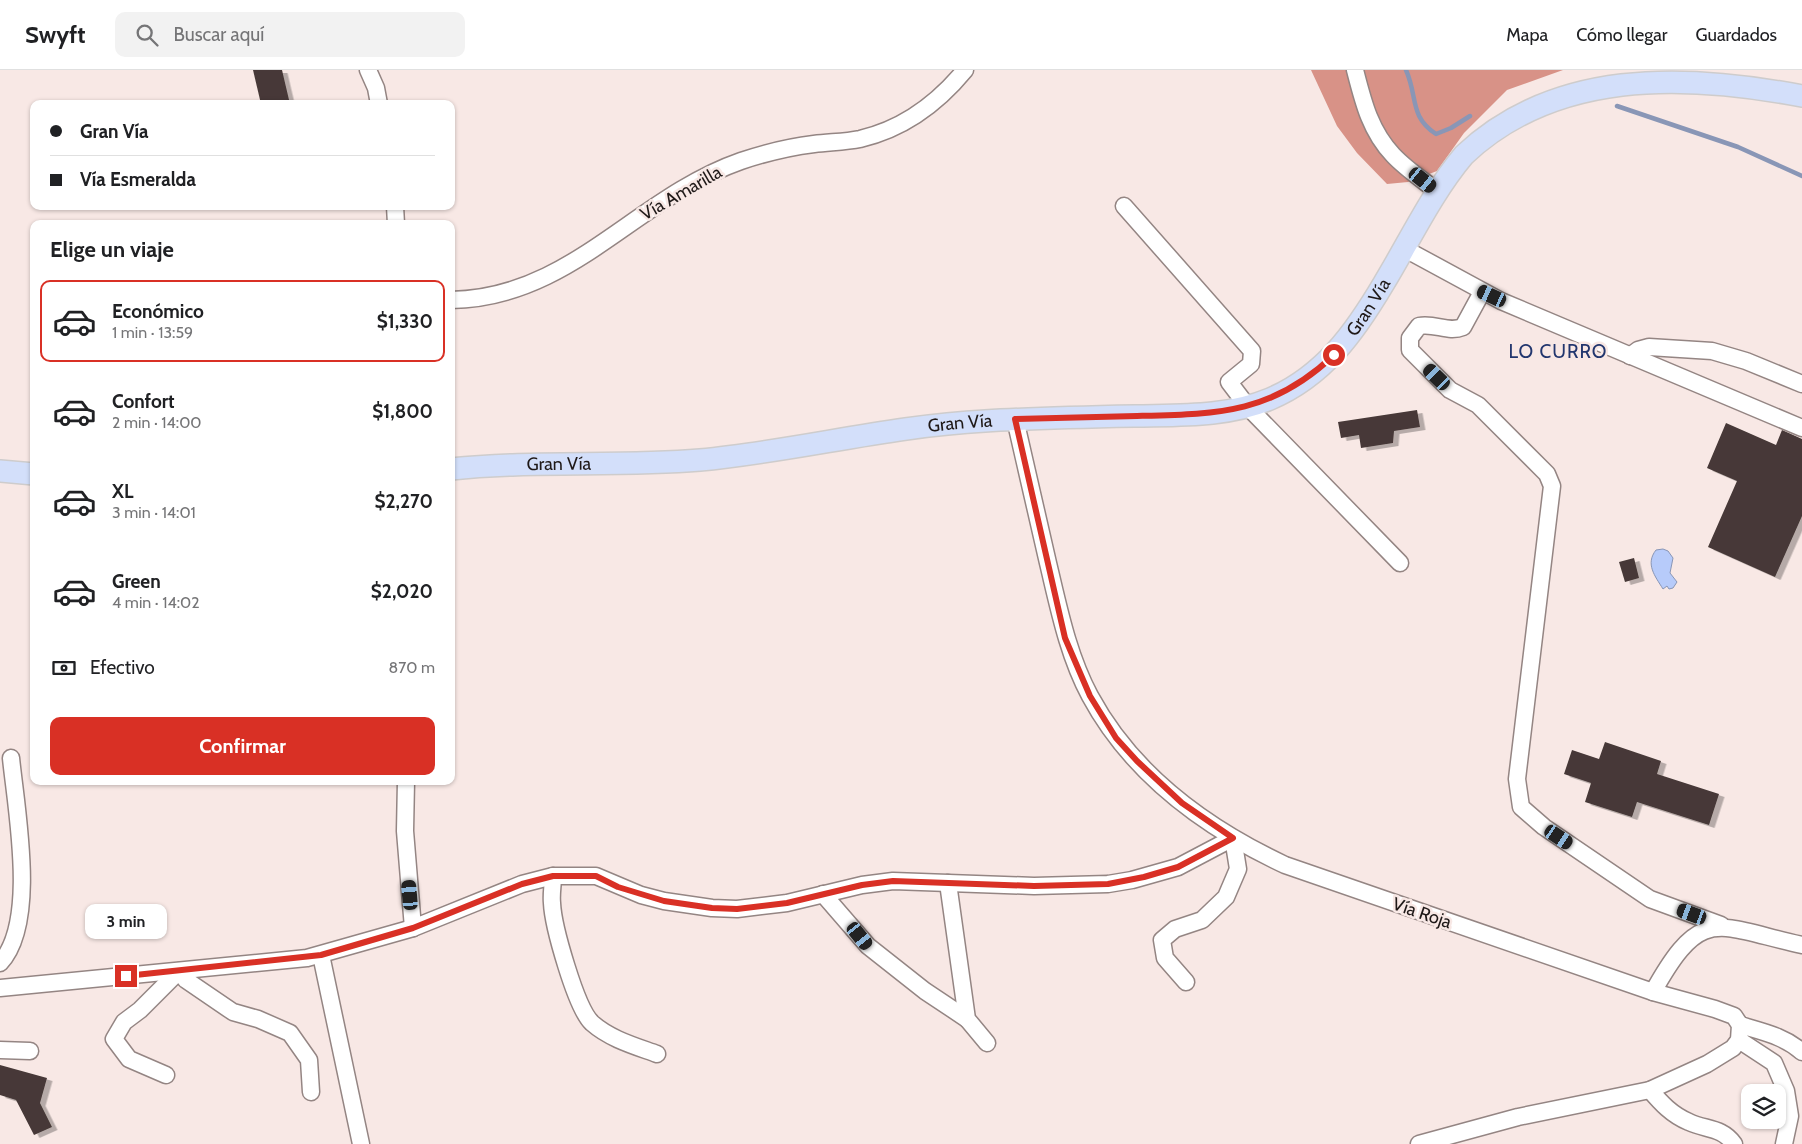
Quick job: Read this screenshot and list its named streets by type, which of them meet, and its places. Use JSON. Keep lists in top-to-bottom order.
{
  "streets": {
    "main road": ["Gran Vía"],
    "street": ["Vía Amarilla", "Vía Roja"]
  },
  "crossings": [
    ["Gran Vía", "Vía Roja"]
  ],
  "districts": ["LO CURRO"],
  "page": {
    "header": "Swyft",
    "search": "Buscar aquí",
    "nav": ["Mapa", "Cómo llegar", "Guardados"],
    "banner": ["Gran Vía", "Vía Esmeralda"],
    "heading": "Elige un viaje",
    "list": [
      {
        "name": "Económico",
        "note": "1 min · 13:59",
        "value": "$1,330"
      },
      {
        "name": "Confort",
        "note": "2 min · 14:00",
        "value": "$1,800"
      },
      {
        "name": "XL",
        "note": "3 min · 14:01",
        "value": "$2,270"
      },
      {
        "name": "Green",
        "note": "4 min · 14:02",
        "value": "$2,020"
      }
    ],
    "pay": ["Efectivo", "870 m"],
    "buttons": "Confirmar",
    "bubble": "3 min"
  }
}
